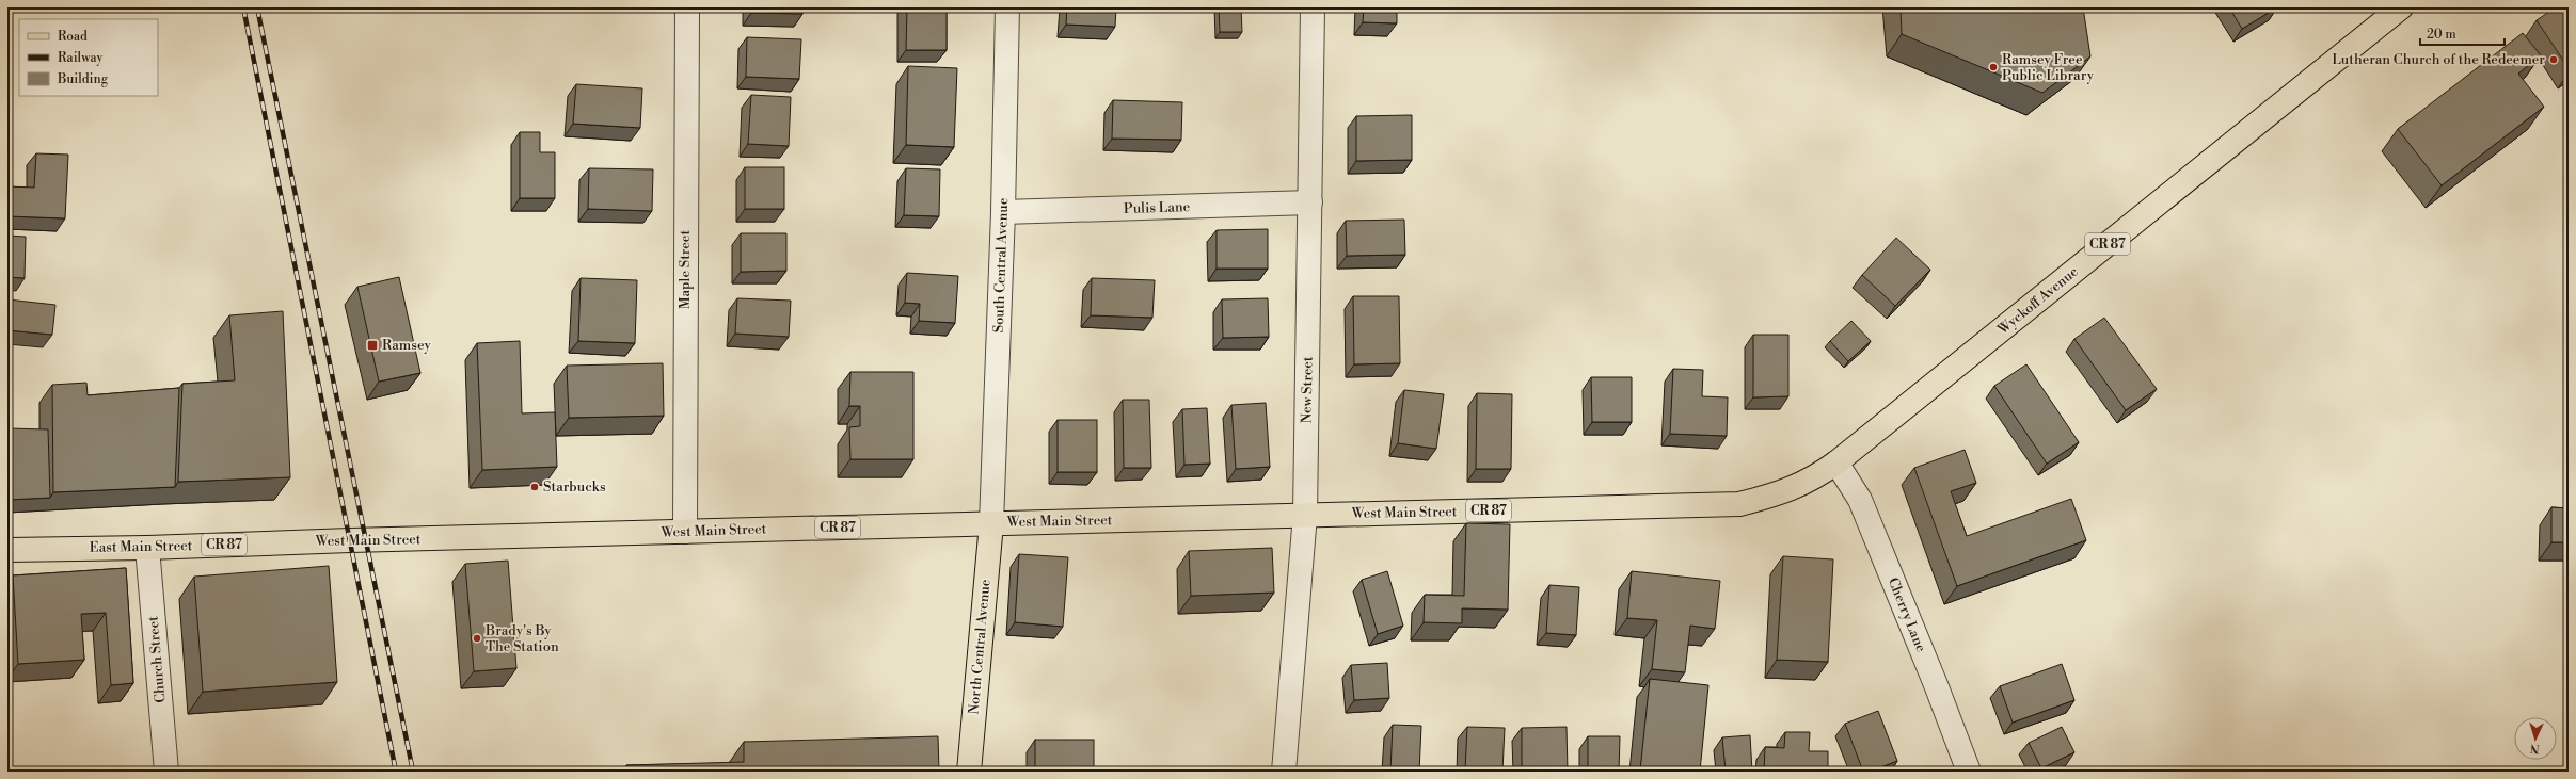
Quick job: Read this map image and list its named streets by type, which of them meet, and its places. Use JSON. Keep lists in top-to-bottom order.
{
  "streets": {
    "main road": [
      "CR 87",
      "Wyckoff Avenue",
      "West Main Street",
      "East Main Street",
      "North Central Avenue"
    ],
    "street": [
      "Pulis Lane",
      "South Central Avenue",
      "Maple Street",
      "New Street",
      "Cherry Lane",
      "Church Street"
    ]
  },
  "crossings": [
    ["Pulis Lane", "South Central Avenue"],
    ["Pulis Lane", "New Street"],
    ["South Central Avenue", "West Main Street"],
    ["South Central Avenue", "North Central Avenue"],
    ["Maple Street", "West Main Street"],
    ["Wyckoff Avenue", "West Main Street"],
    ["Wyckoff Avenue", "Cherry Lane"],
    ["New Street", "West Main Street"],
    ["West Main Street", "East Main Street"],
    ["West Main Street", "North Central Avenue"],
    ["East Main Street", "Church Street"]
  ],
  "places": {
    "other": [
      "Lutheran Church of the Redeemer",
      "Ramsey Free Public Library",
      "Starbucks",
      "Brady's By The Station"
    ],
    "transit": ["Ramsey"]
  },
  "legend": ["Road", "Railway", "Building"],
  "scale_bar": "20 m",
  "north": "bottom"
}
